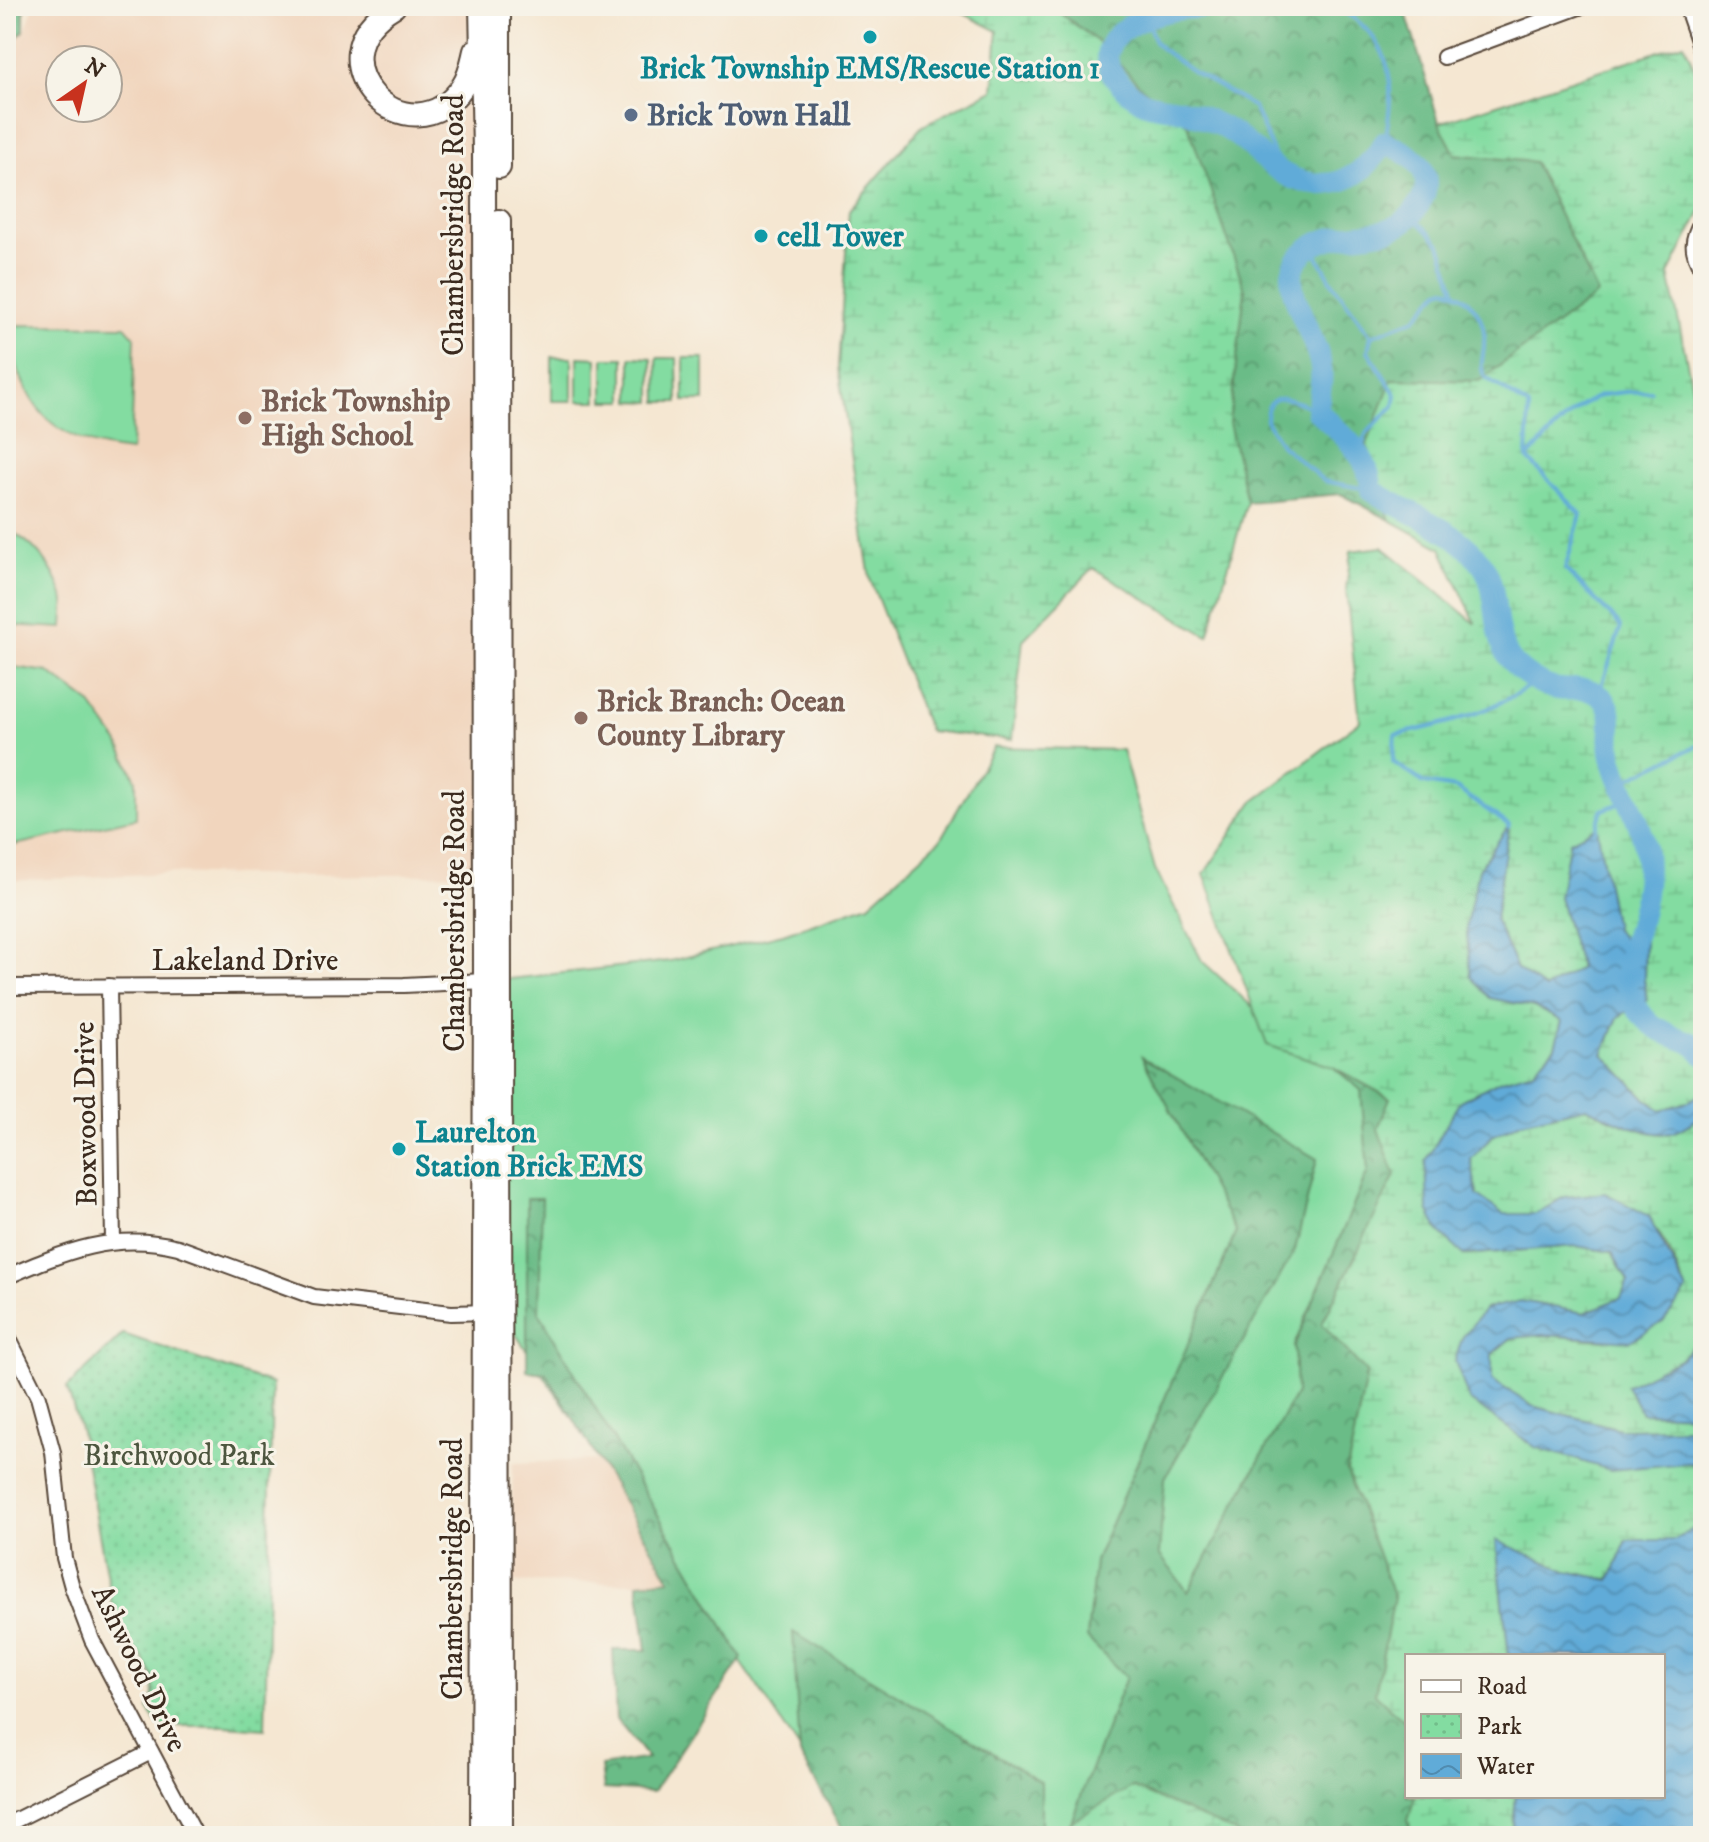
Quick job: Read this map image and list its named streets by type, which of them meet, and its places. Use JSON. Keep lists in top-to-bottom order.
{
  "streets": {
    "main road": ["Chambersbridge Road"],
    "street": ["Lakeland Drive", "Boxwood Drive", "Ashwood Drive"]
  },
  "crossings": [
    ["Chambersbridge Road", "Lakeland Drive"],
    ["Lakeland Drive", "Boxwood Drive"]
  ],
  "parks": ["Birchwood Park"],
  "places": [
    "Brick Township EMS/Rescue Station 1",
    "Brick Town Hall",
    "cell Tower",
    "Brick Township High School",
    "Brick Branch: Ocean County Library",
    "Laurelton Station Brick EMS"
  ],
  "legend": ["Road", "Park", "Water"],
  "north": "top right"
}
